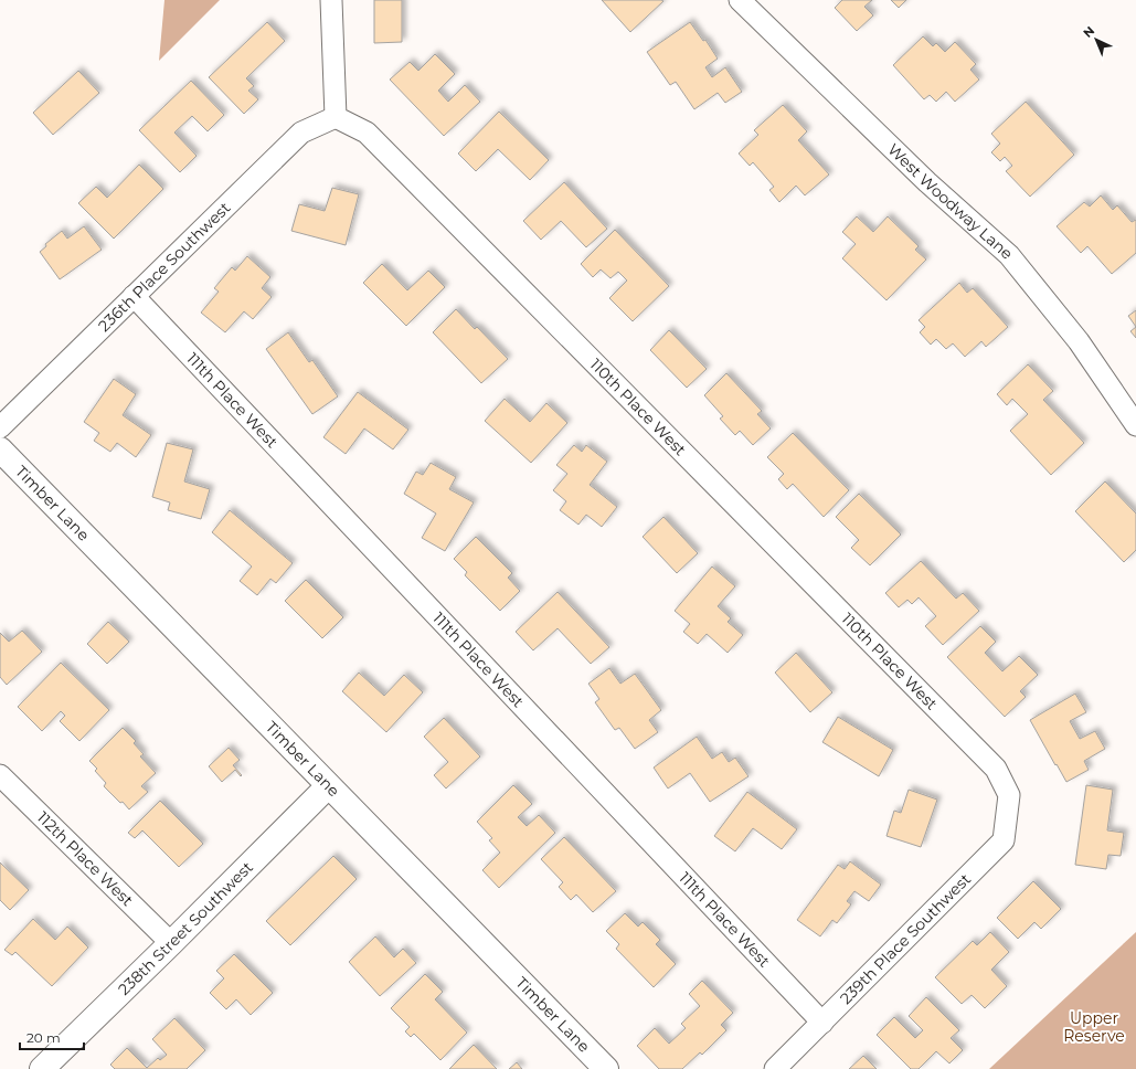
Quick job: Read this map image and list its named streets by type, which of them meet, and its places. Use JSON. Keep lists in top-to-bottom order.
{
  "streets": {
    "street": [
      "West Woodway Lane",
      "236th Place Southwest",
      "111th Place West",
      "110th Place West",
      "Timber Lane",
      "112th Place West",
      "238th Street Southwest",
      "239th Place Southwest"
    ]
  },
  "crossings": [
    ["236th Place Southwest", "111th Place West"],
    ["236th Place Southwest", "110th Place West"],
    ["111th Place West", "239th Place Southwest"],
    ["110th Place West", "239th Place Southwest"],
    ["Timber Lane", "238th Street Southwest"],
    ["112th Place West", "238th Street Southwest"]
  ],
  "parks": ["Upper Reserve"],
  "scale_bar": "20 m",
  "north": "top left"
}
